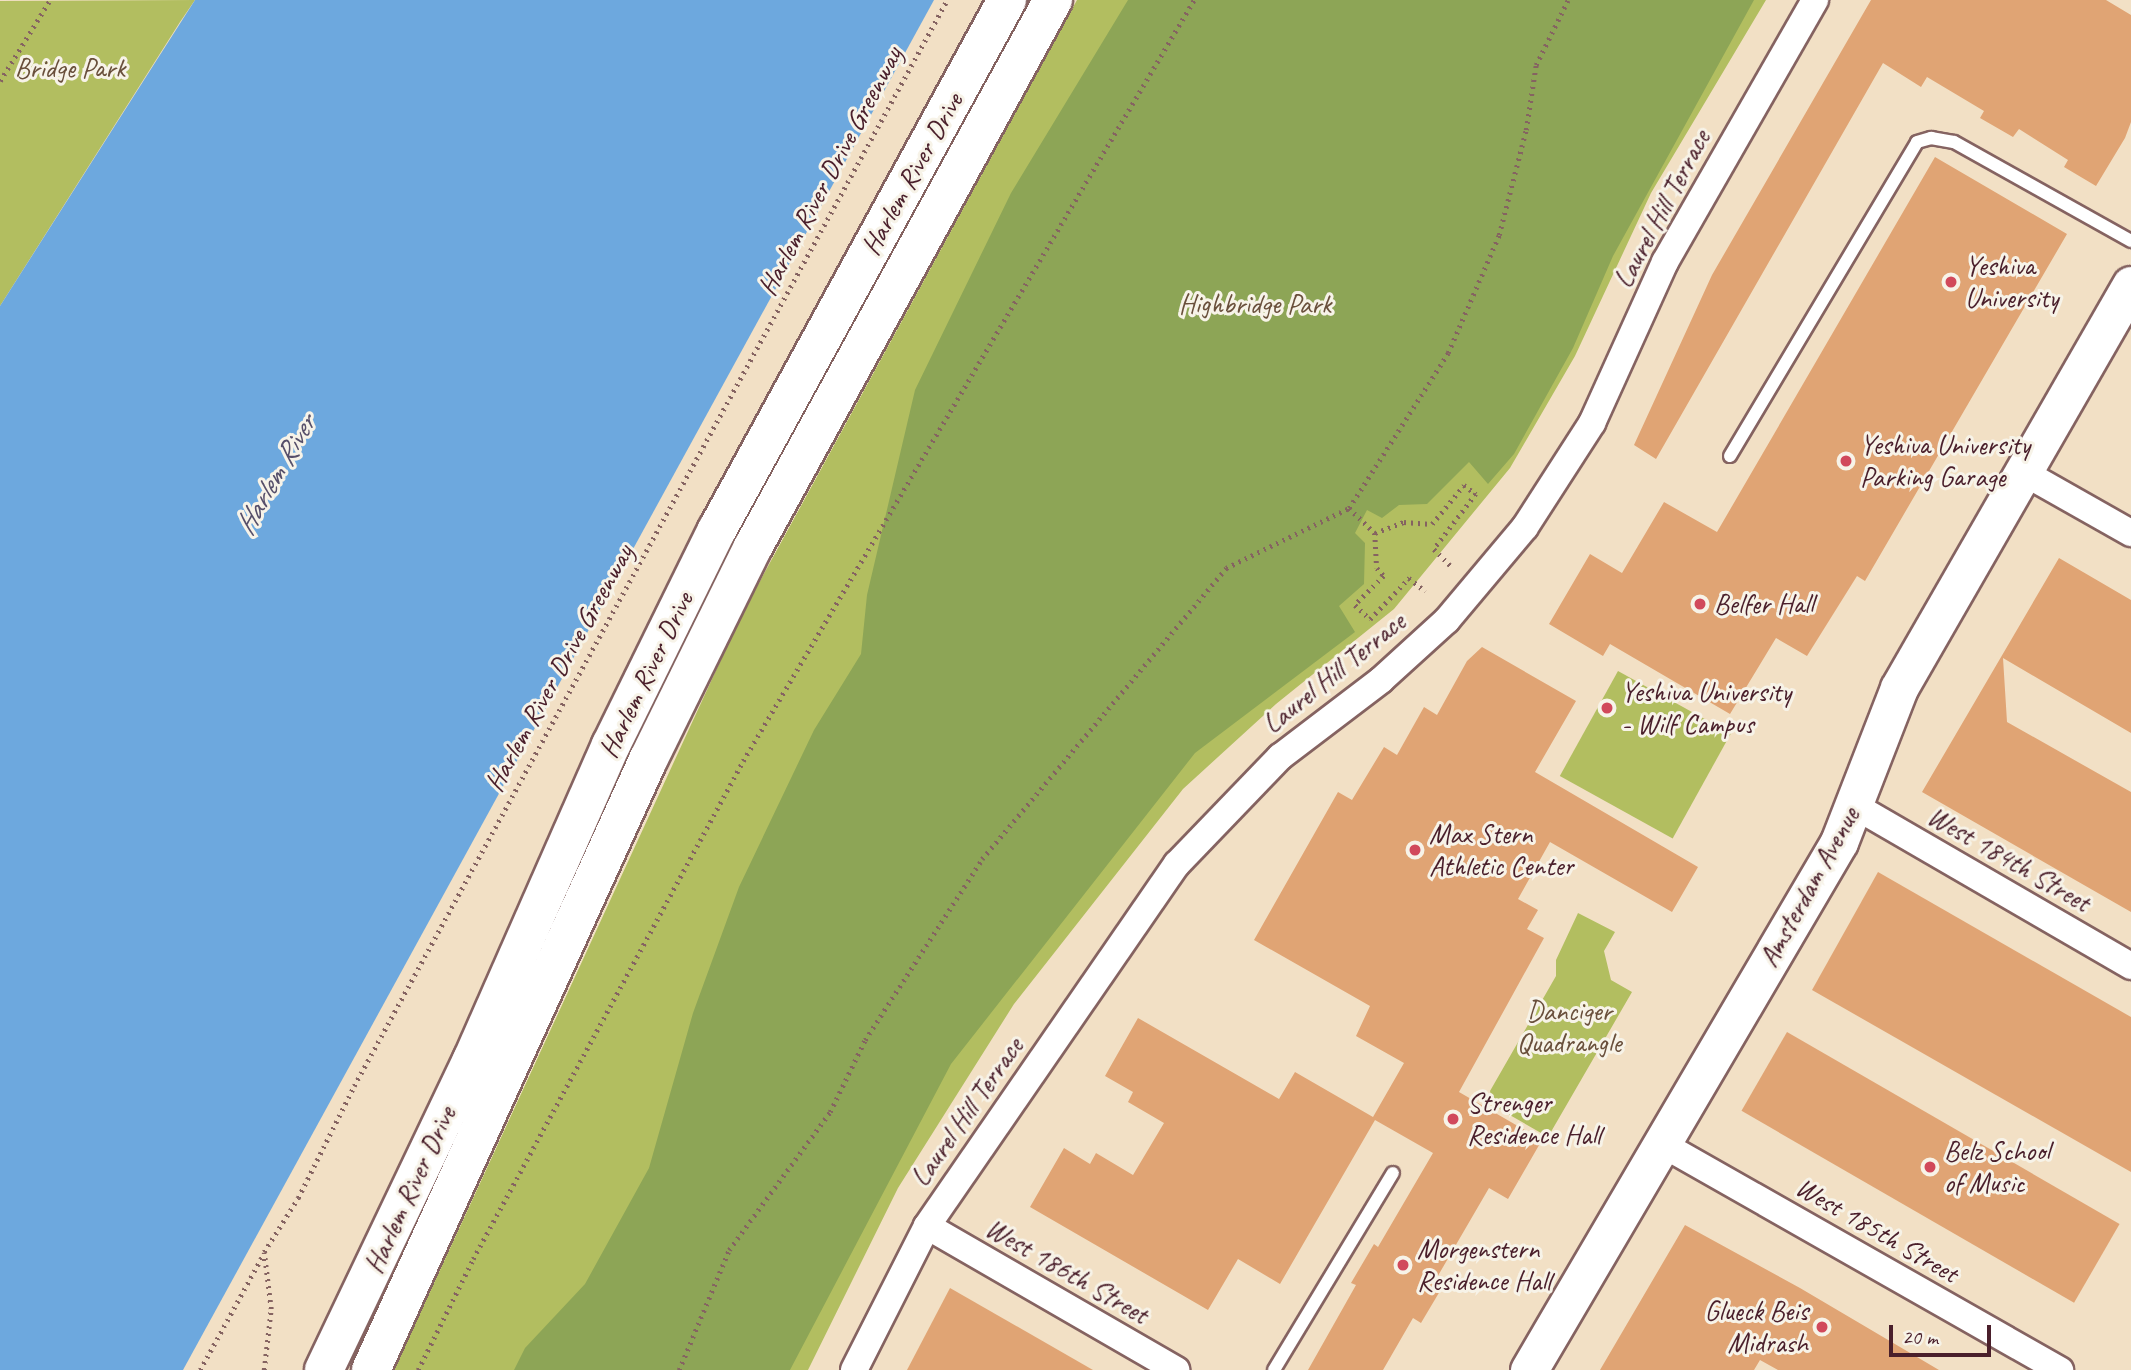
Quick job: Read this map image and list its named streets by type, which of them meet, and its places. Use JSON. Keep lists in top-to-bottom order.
{
  "streets": {
    "highway": ["Harlem River Drive"],
    "main road": ["Amsterdam Avenue"],
    "street": [
      "Laurel Hill Terrace",
      "West 184th Street",
      "West 185th Street",
      "West 186th Street"
    ],
    "path": ["Harlem River Drive Greenway"]
  },
  "crossings": [
    ["Laurel Hill Terrace", "West 186th Street"],
    ["West 184th Street", "Amsterdam Avenue"],
    ["Amsterdam Avenue", "West 185th Street"]
  ],
  "water": ["Harlem River"],
  "parks": ["Bridge Park", "Highbridge Park", "Danciger Quadrangle"],
  "places": [
    "Yeshiva University",
    "Yeshiva University Parking Garage",
    "Belfer Hall",
    "Yeshiva University - Wilf Campus",
    "Max Stern Athletic Center",
    "Strenger Residence Hall",
    "Belz School of Music",
    "Morgenstern Residence Hall",
    "Glueck Beis Midrash"
  ],
  "scale_bar": "20 m"
}
